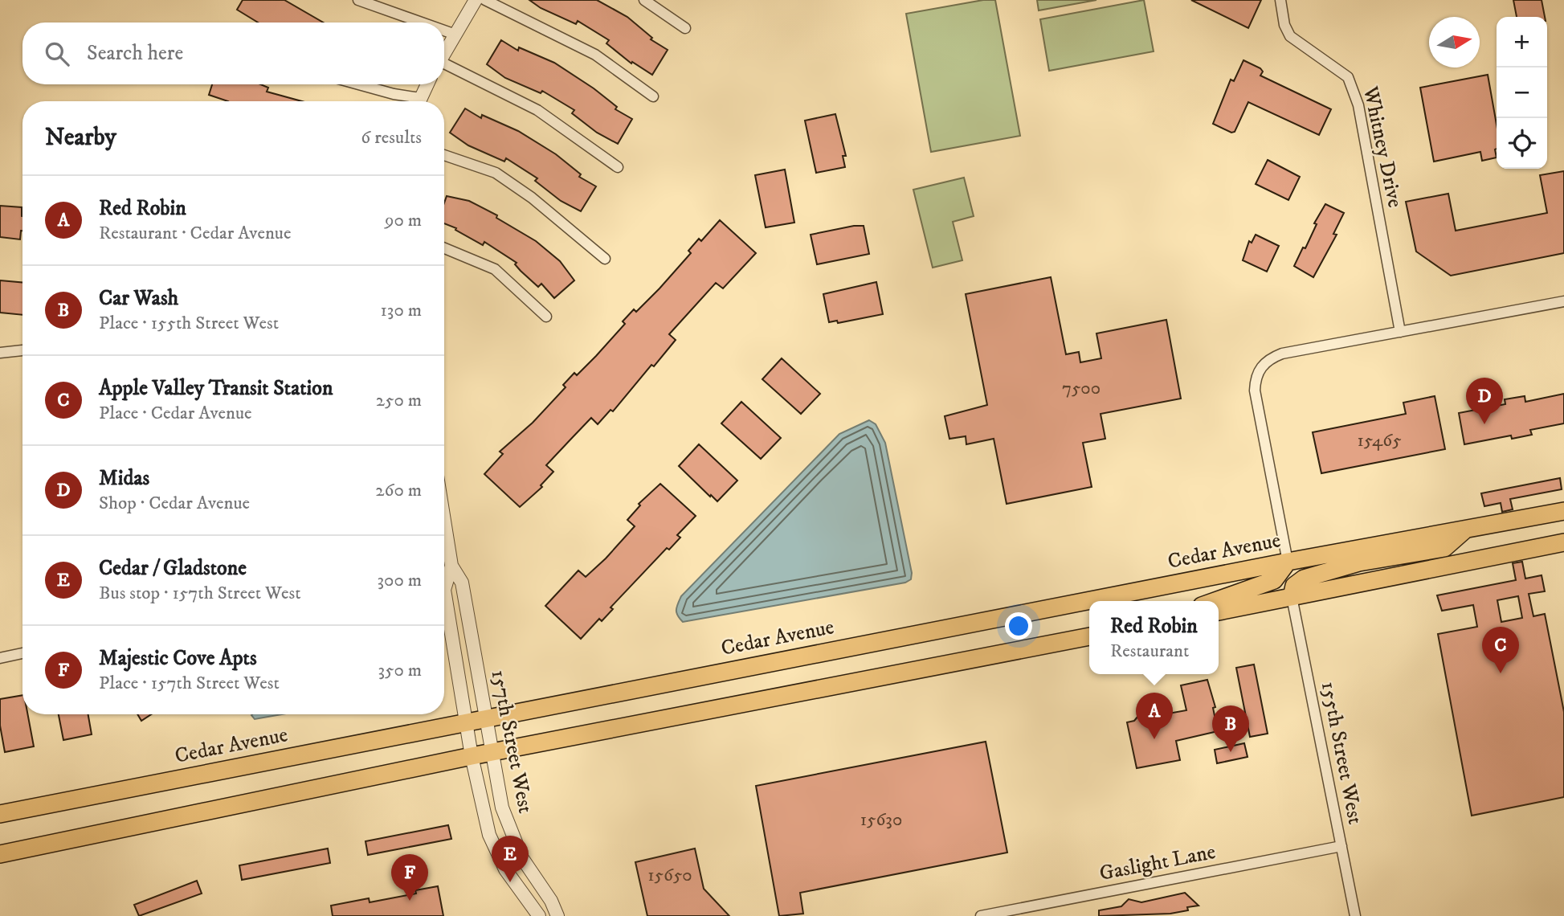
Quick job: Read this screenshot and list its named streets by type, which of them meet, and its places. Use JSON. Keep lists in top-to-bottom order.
{
  "streets": {
    "main road": ["Cedar Avenue"],
    "street": [
      "Whitney Drive",
      "157th Street West",
      "155th Street West",
      "Gaslight Lane"
    ]
  },
  "crossings": [
    ["Cedar Avenue", "157th Street West"],
    ["155th Street West", "Gaslight Lane"]
  ],
  "house_numbers": [
    "7500",
    "15465",
    "15630",
    "15650"
  ],
  "north": "right",
  "page": {
    "map_buttons": ["+", "−"],
    "search": "Search here",
    "heading": ["Nearby", "6 results"],
    "list": [
      {
        "mark": "A",
        "name": "Red Robin",
        "note": "Restaurant · Cedar Avenue",
        "value": "90 m"
      },
      {
        "mark": "B",
        "name": "Car Wash",
        "note": "Place · 155th Street West",
        "value": "130 m"
      },
      {
        "mark": "C",
        "name": "Apple Valley Transit Station",
        "note": "Place · Cedar Avenue",
        "value": "250 m"
      },
      {
        "mark": "D",
        "name": "Midas",
        "note": "Shop · Cedar Avenue",
        "value": "260 m"
      },
      {
        "mark": "E",
        "name": "Cedar / Gladstone",
        "note": "Bus stop · 157th Street West",
        "value": "300 m"
      },
      {
        "mark": "F",
        "name": "Majestic Cove Apts",
        "note": "Place · 157th Street West",
        "value": "350 m"
      }
    ],
    "pins": [
      "D",
      "C",
      "A",
      "B",
      "E",
      "F"
    ],
    "popup": ["Red Robin", "Restaurant"]
  }
}
